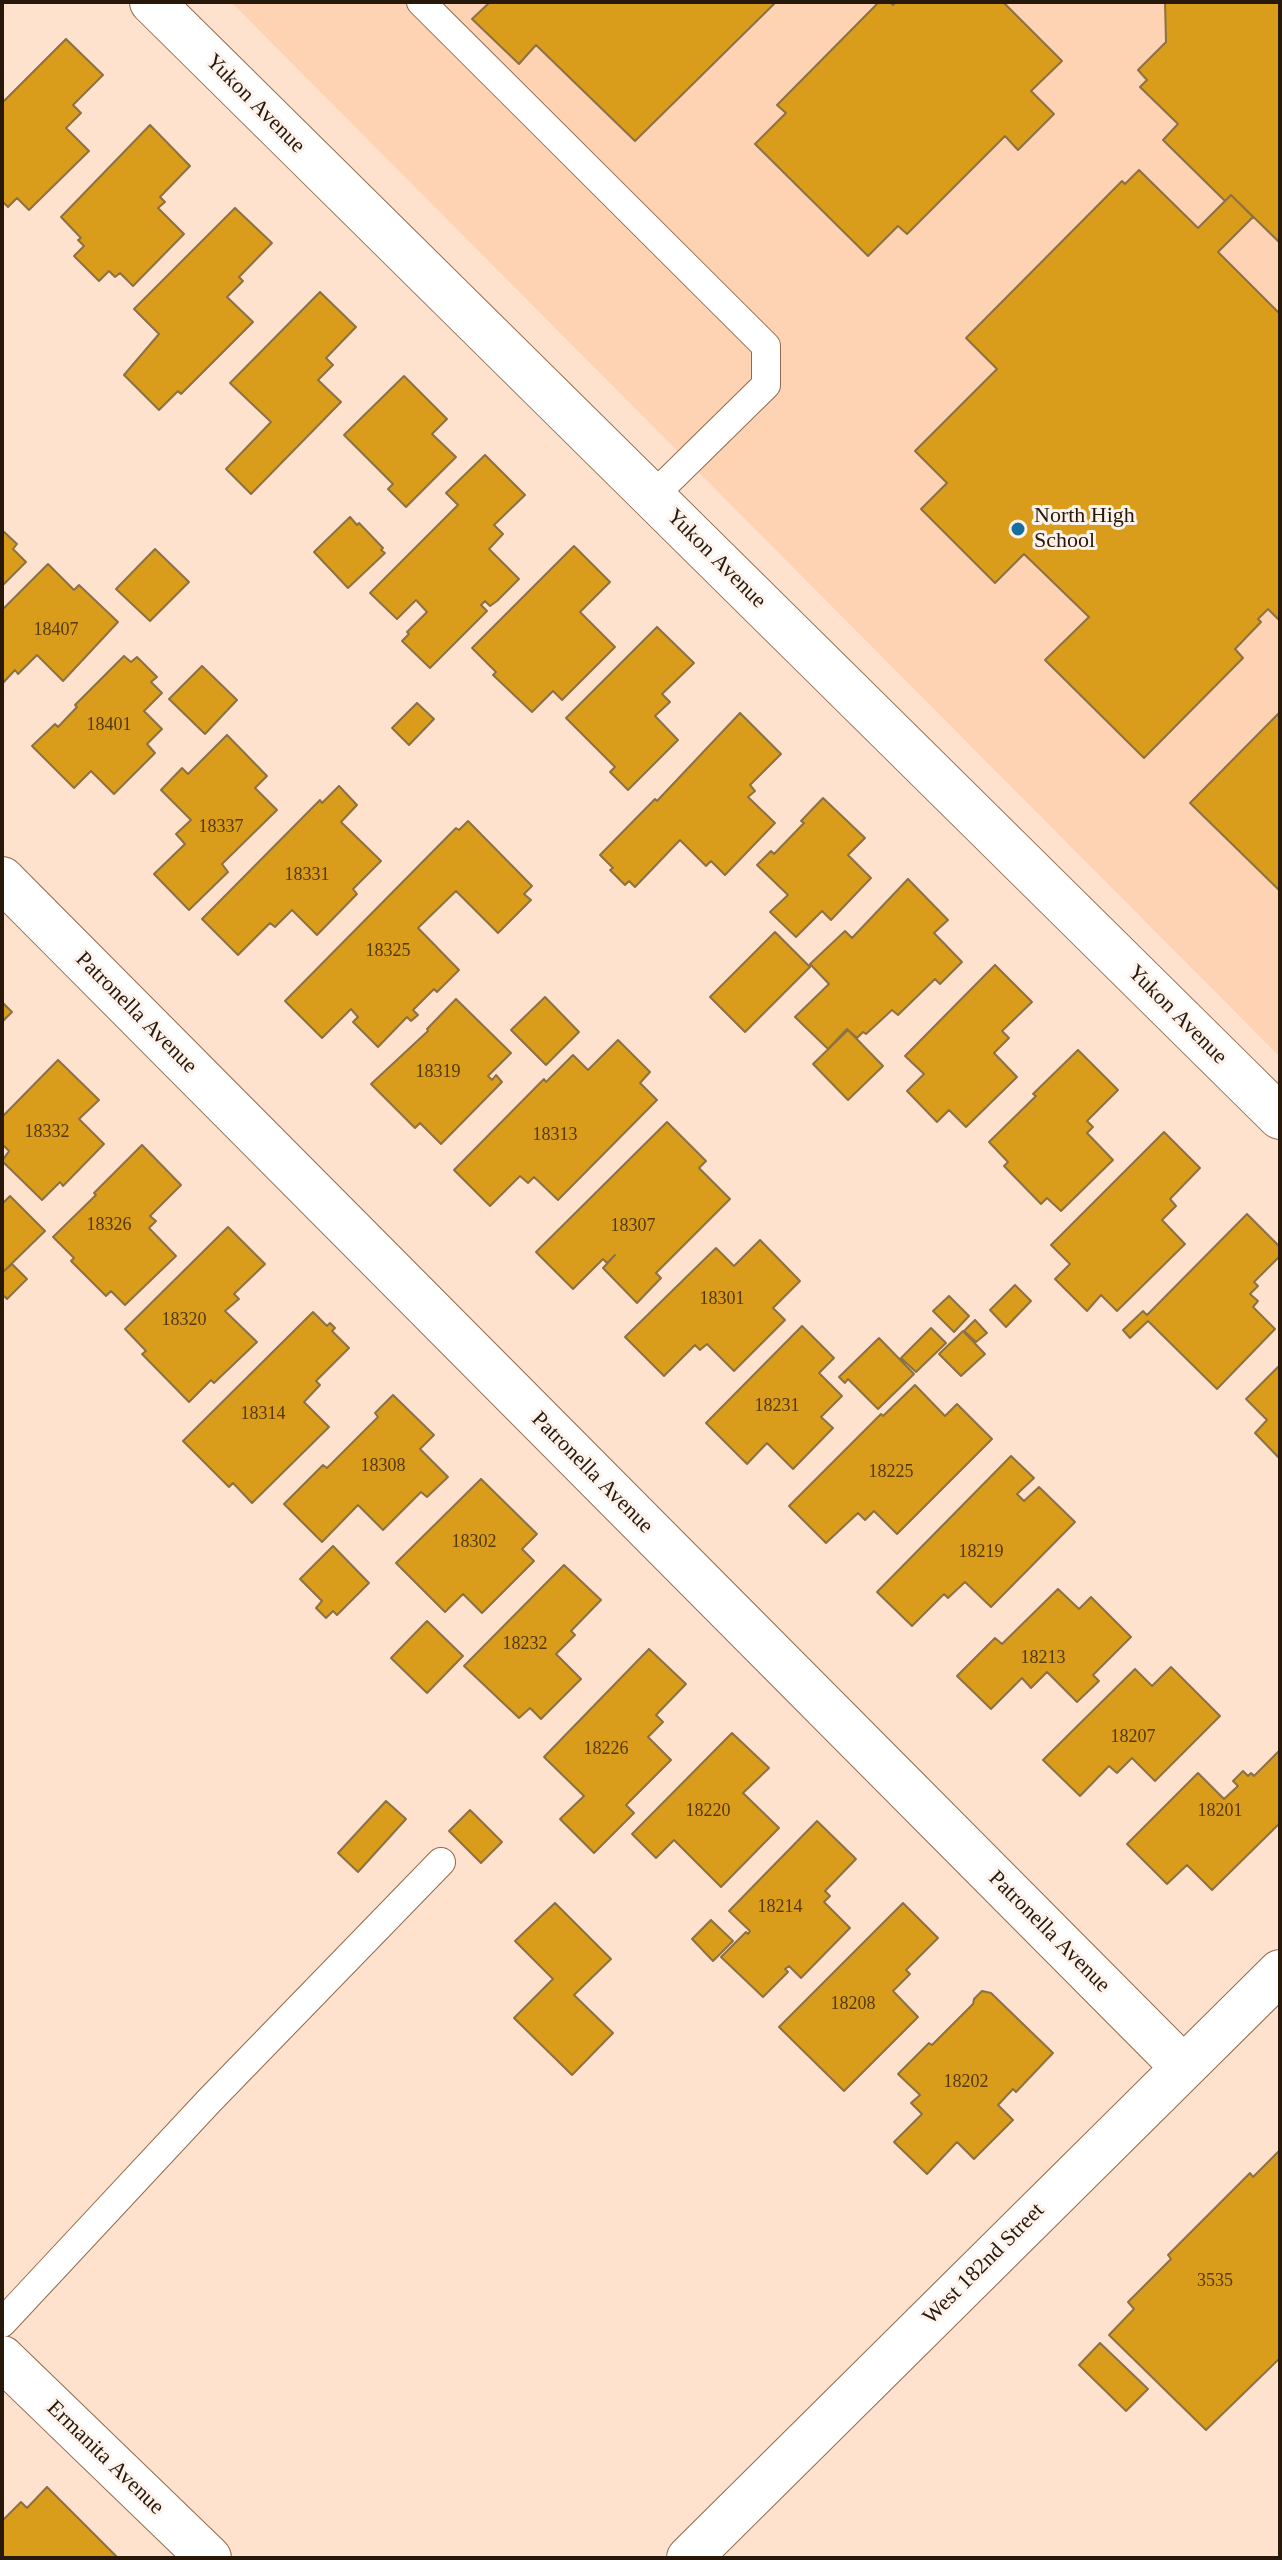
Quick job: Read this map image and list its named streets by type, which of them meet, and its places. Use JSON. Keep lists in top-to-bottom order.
{
  "streets": {
    "street": [
      "Yukon Avenue",
      "Patronella Avenue",
      "West 182nd Street",
      "Ermanita Avenue"
    ]
  },
  "crossings": [
    ["Patronella Avenue", "West 182nd Street"]
  ],
  "places": ["North High School"],
  "house_numbers": [
    "18407",
    "18401",
    "18337",
    "18331",
    "18325",
    "18319",
    "18332",
    "18313",
    "18326",
    "18307",
    "18301",
    "18320",
    "18231",
    "18314",
    "18308",
    "18225",
    "18302",
    "18219",
    "18232",
    "18213",
    "18207",
    "18226",
    "18220",
    "18201",
    "18214",
    "18208",
    "18202",
    "3535"
  ]
}
